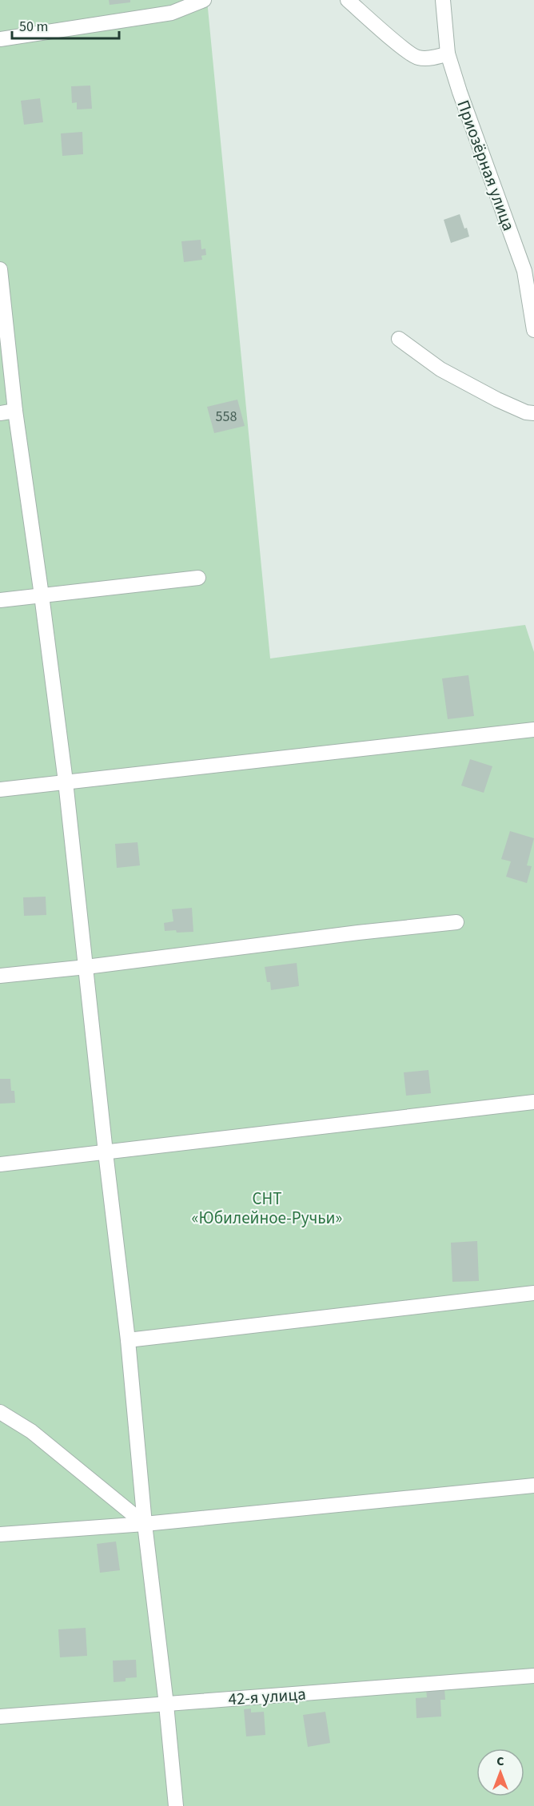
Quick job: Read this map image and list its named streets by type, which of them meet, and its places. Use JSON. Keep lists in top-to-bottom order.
{
  "streets": {
    "street": ["Приозёрная улица", "42-я улица"]
  },
  "parks": ["СНТ «Юбилейное-Ручьи»"],
  "house_numbers": ["558"],
  "scale_bar": "50 m",
  "north": "top"
}
